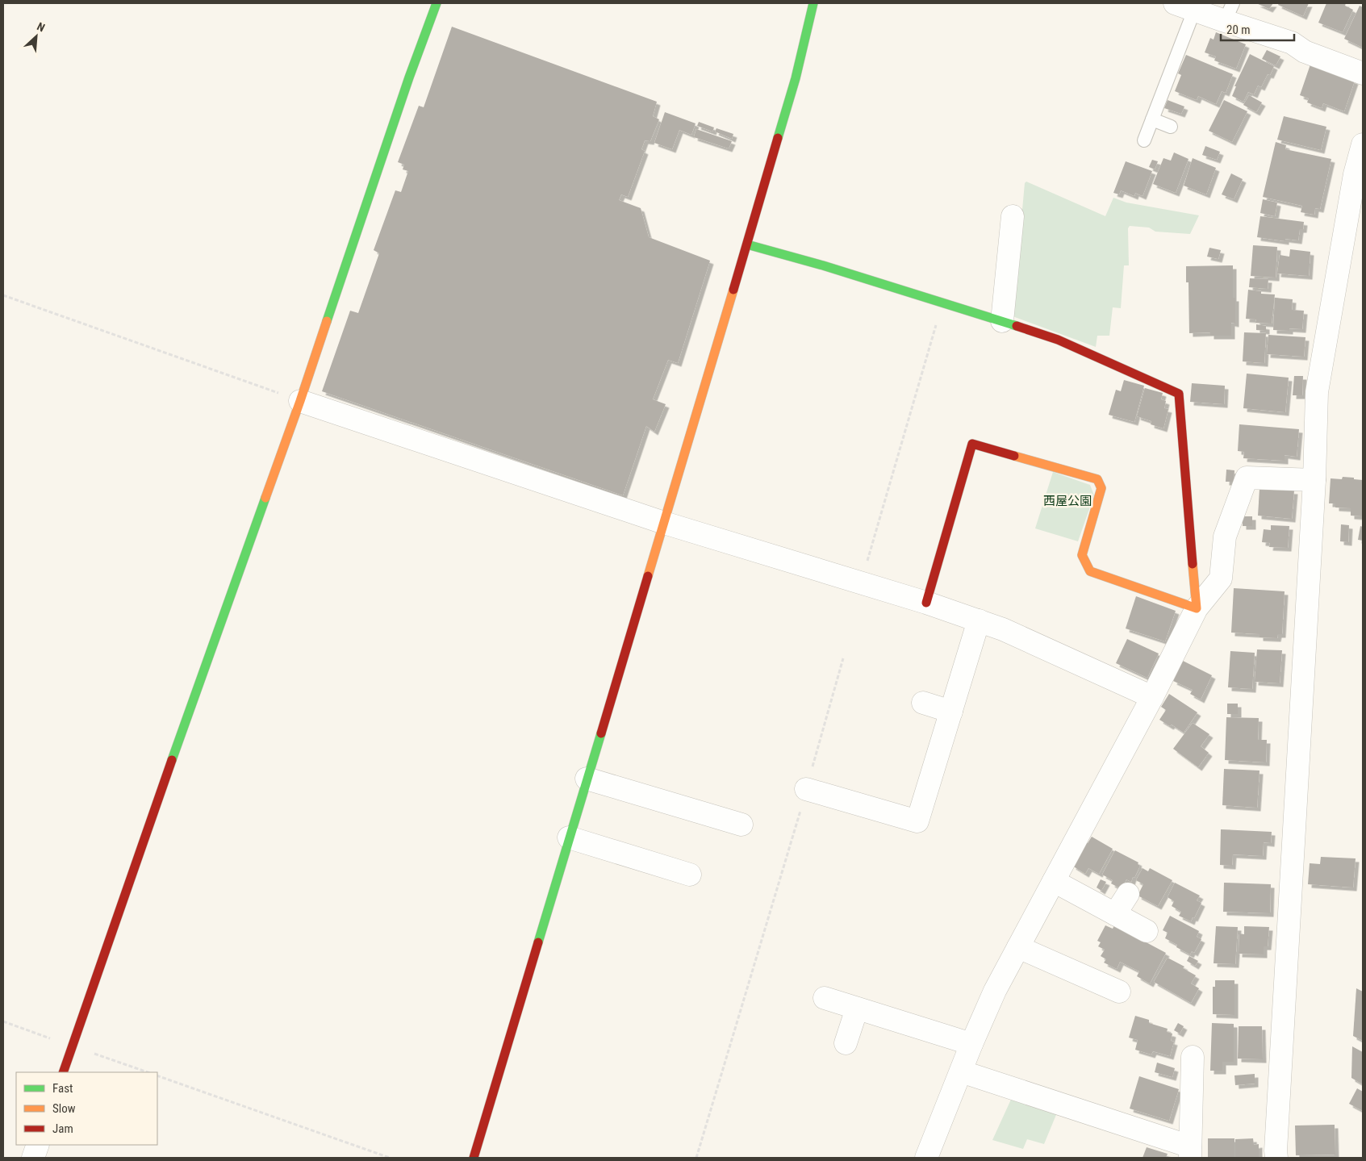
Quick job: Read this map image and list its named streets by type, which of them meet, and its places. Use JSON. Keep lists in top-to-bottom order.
{
  "parks": ["西屋公園"],
  "legend": ["Fast", "Slow", "Jam"],
  "scale_bar": "20 m",
  "north": "top right"
}
